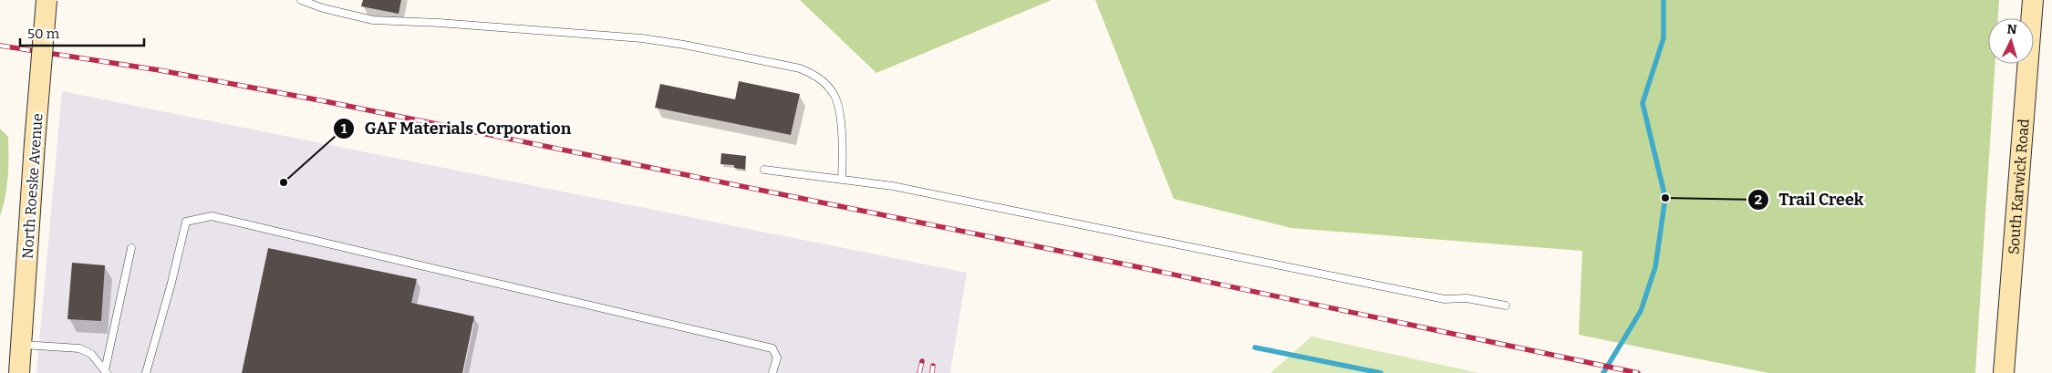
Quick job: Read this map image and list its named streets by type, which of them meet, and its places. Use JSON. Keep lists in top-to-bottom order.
{
  "streets": {
    "street": ["North Roeske Avenue", "South Karwick Road"]
  },
  "places": ["GAF Materials Corporation", "Trail Creek"],
  "scale_bar": "50 m",
  "north": "top"
}
